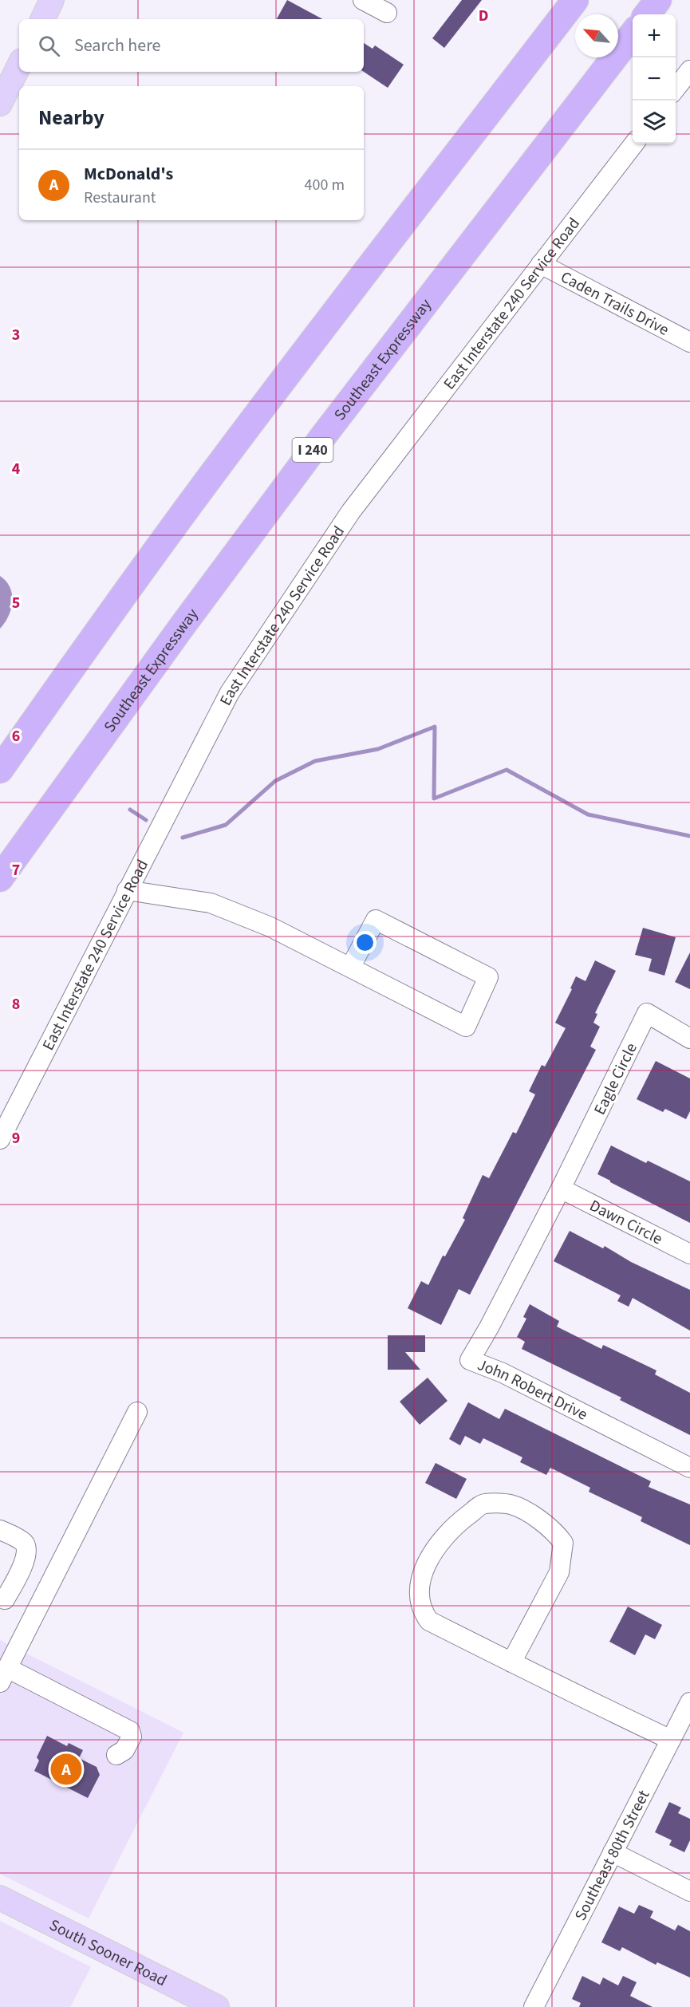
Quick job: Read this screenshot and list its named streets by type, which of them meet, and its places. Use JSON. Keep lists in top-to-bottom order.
{
  "streets": {
    "highway": ["Southeast Expressway", "I 240"],
    "main road": ["South Sooner Road"],
    "street": [
      "Caden Trails Drive",
      "East Interstate 240 Service Road",
      "Eagle Circle",
      "Dawn Circle",
      "John Robert Drive",
      "Southeast 80th Street"
    ]
  },
  "crossings": [
    ["Caden Trails Drive", "East Interstate 240 Service Road"],
    ["Eagle Circle", "Dawn Circle"],
    ["Eagle Circle", "John Robert Drive"],
    ["Dawn Circle", "John Robert Drive"]
  ],
  "north": "top left",
  "page": {
    "map_buttons": ["+", "−"],
    "search": "Search here",
    "heading": "Nearby",
    "list": [
      {
        "mark": "A",
        "name": "McDonald's",
        "note": "Restaurant",
        "value": "400 m"
      }
    ],
    "pins": "A"
  },
  "grid": {
    "columns": ["D"],
    "rows": [
      "3",
      "4",
      "5",
      "6",
      "7",
      "8",
      "9"
    ]
  }
}
